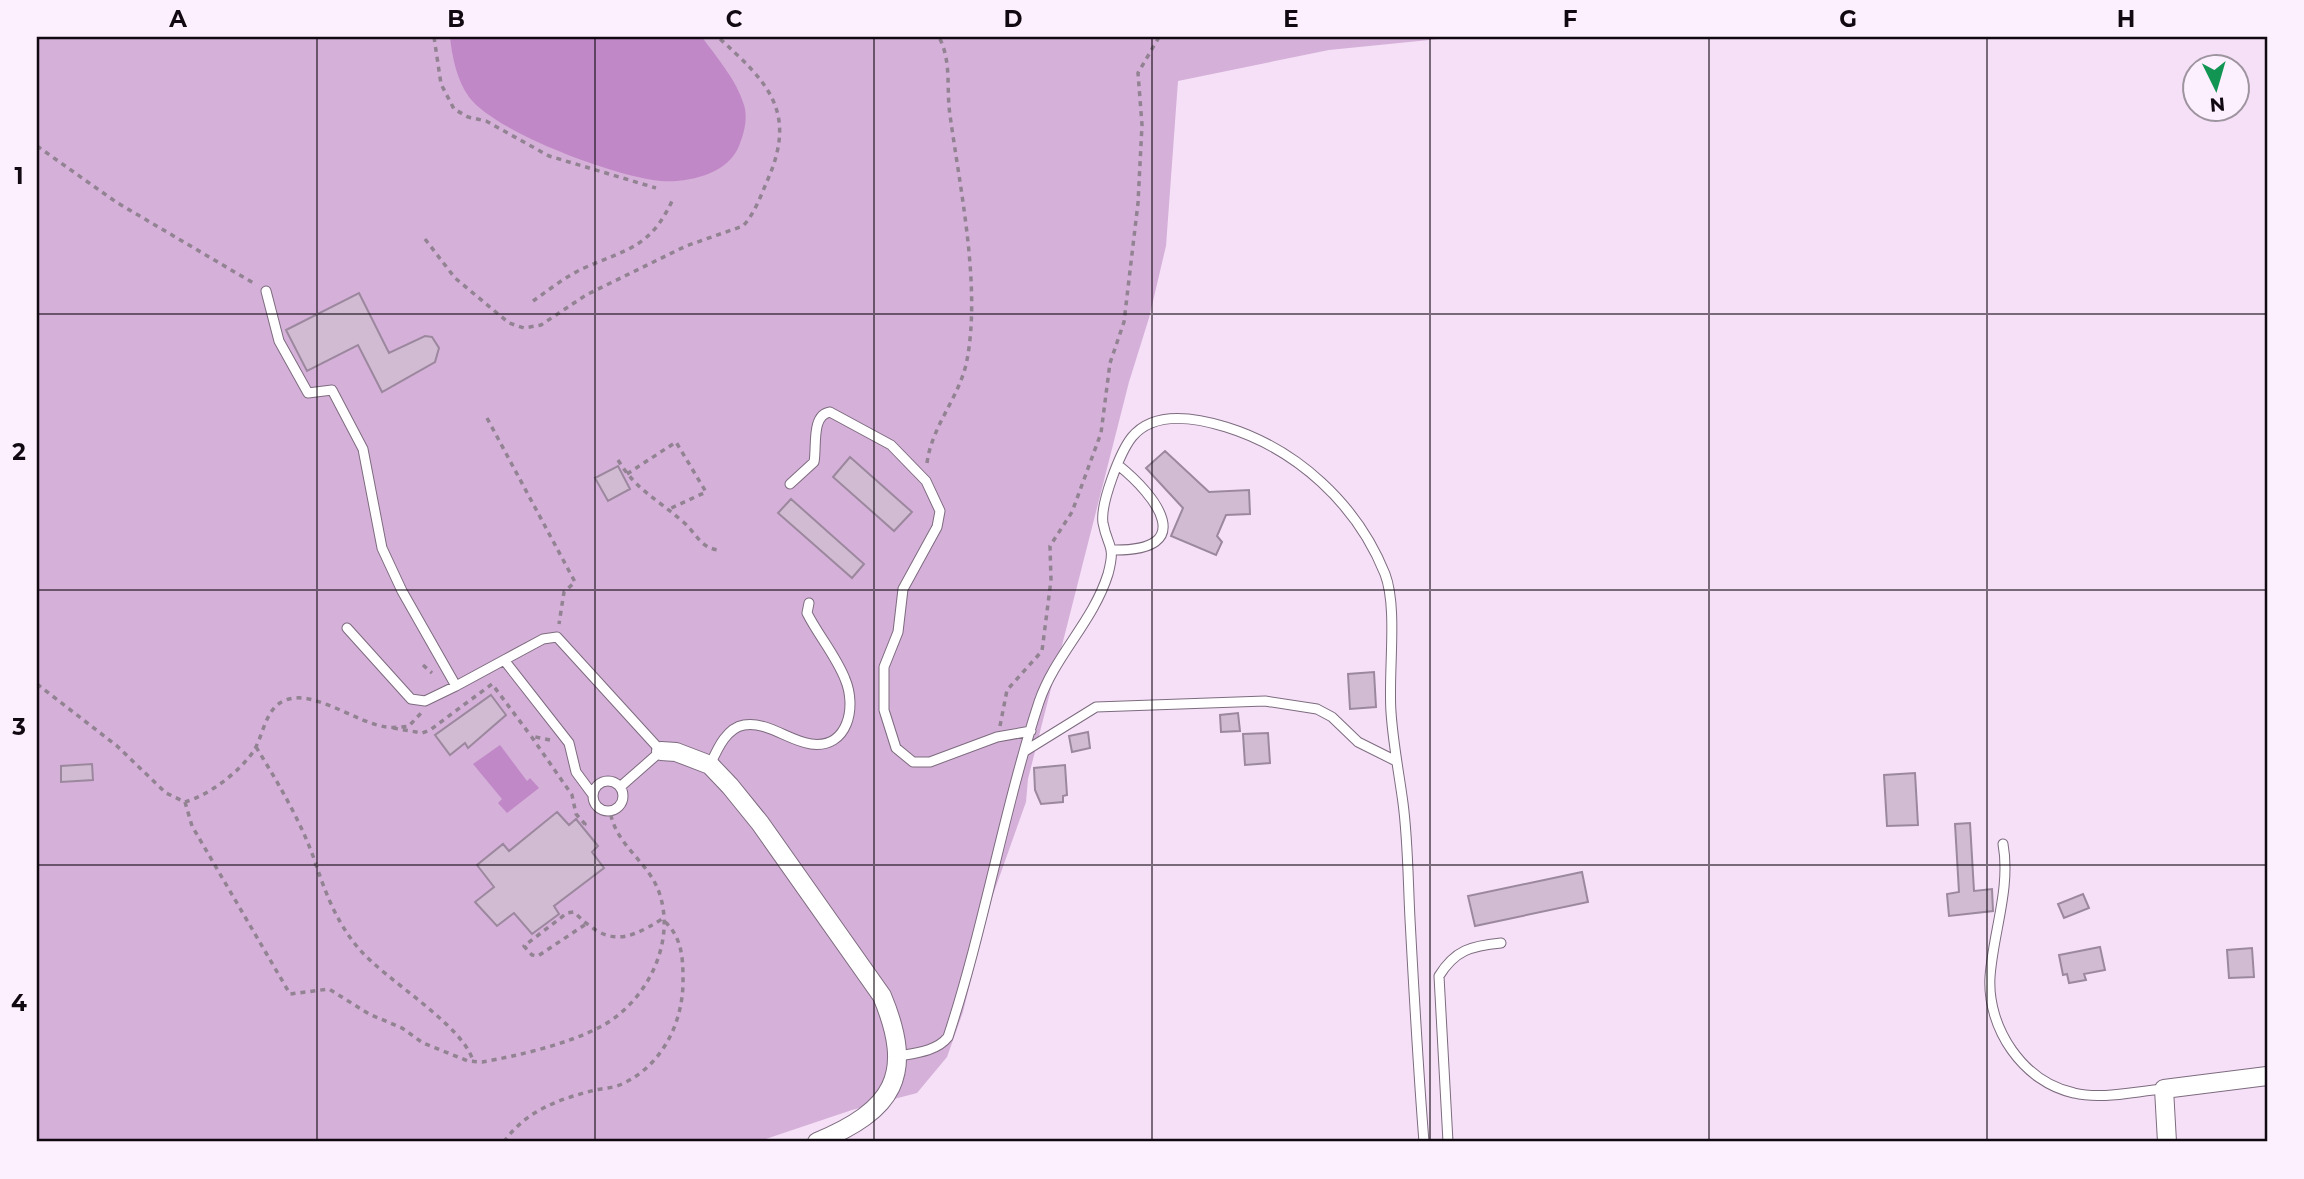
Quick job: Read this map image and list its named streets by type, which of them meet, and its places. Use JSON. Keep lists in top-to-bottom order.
{
  "north": "bottom",
  "grid": {
    "columns": [
      "A",
      "B",
      "C",
      "D",
      "E",
      "F",
      "G",
      "H"
    ],
    "rows": [
      "1",
      "2",
      "3",
      "4"
    ]
  }
}
